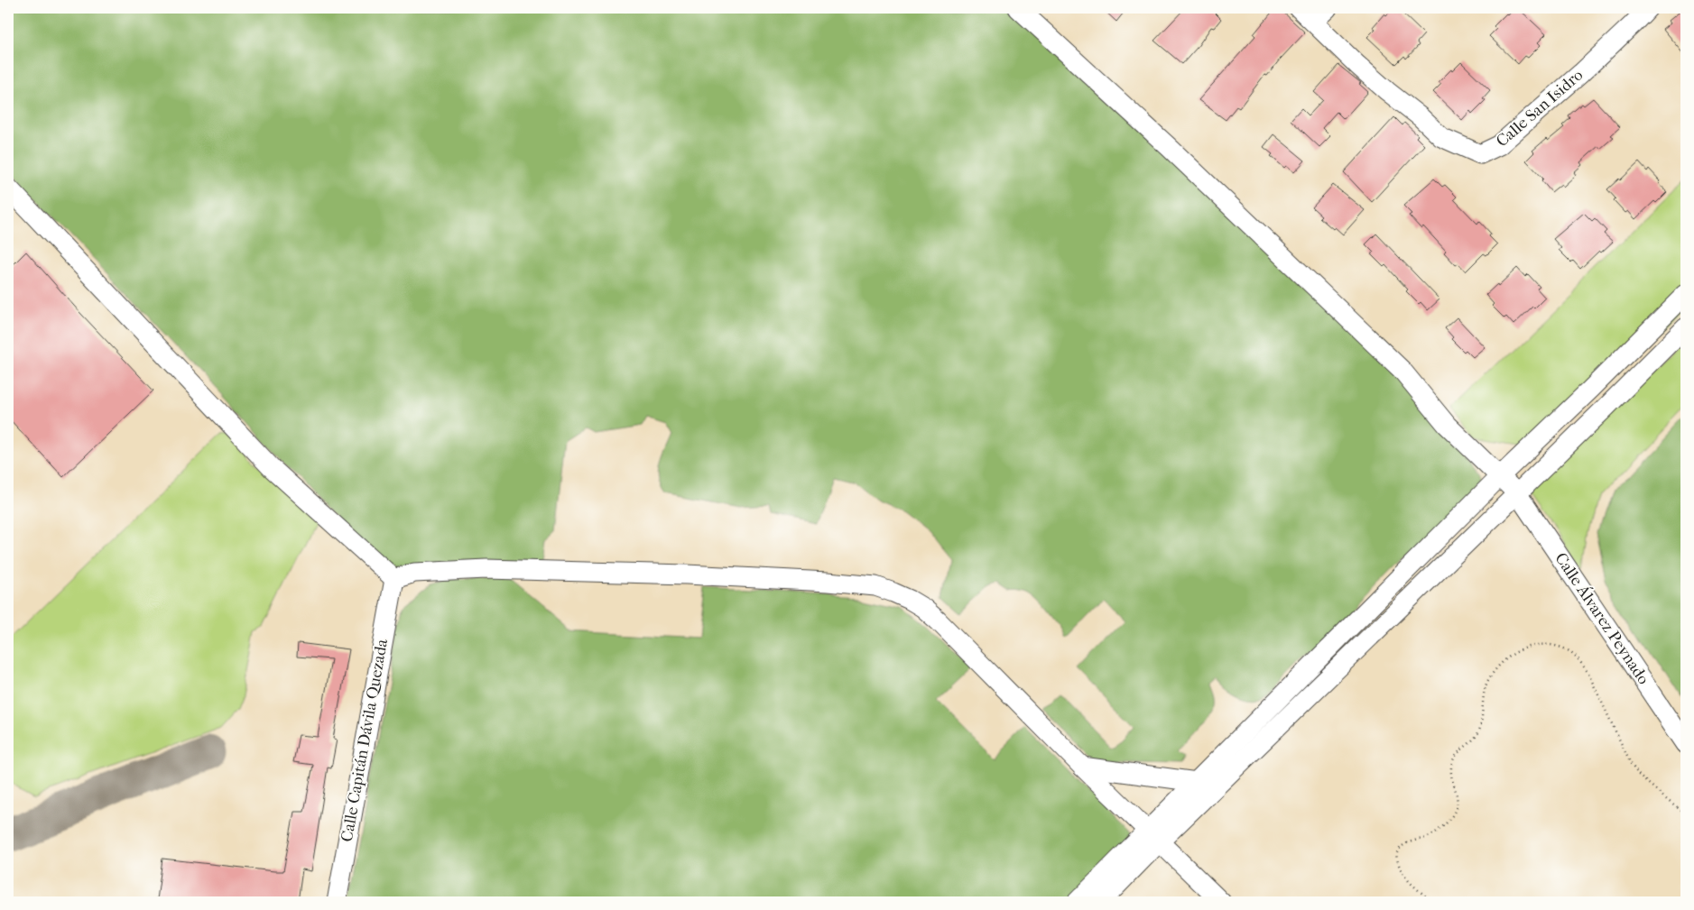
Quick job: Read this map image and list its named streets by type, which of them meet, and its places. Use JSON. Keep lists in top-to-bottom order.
{
  "streets": {
    "street": ["Calle San Isidro", "Calle Álvarez Peynado", "Calle Capitán Dávila Quezada"]
  }
}
